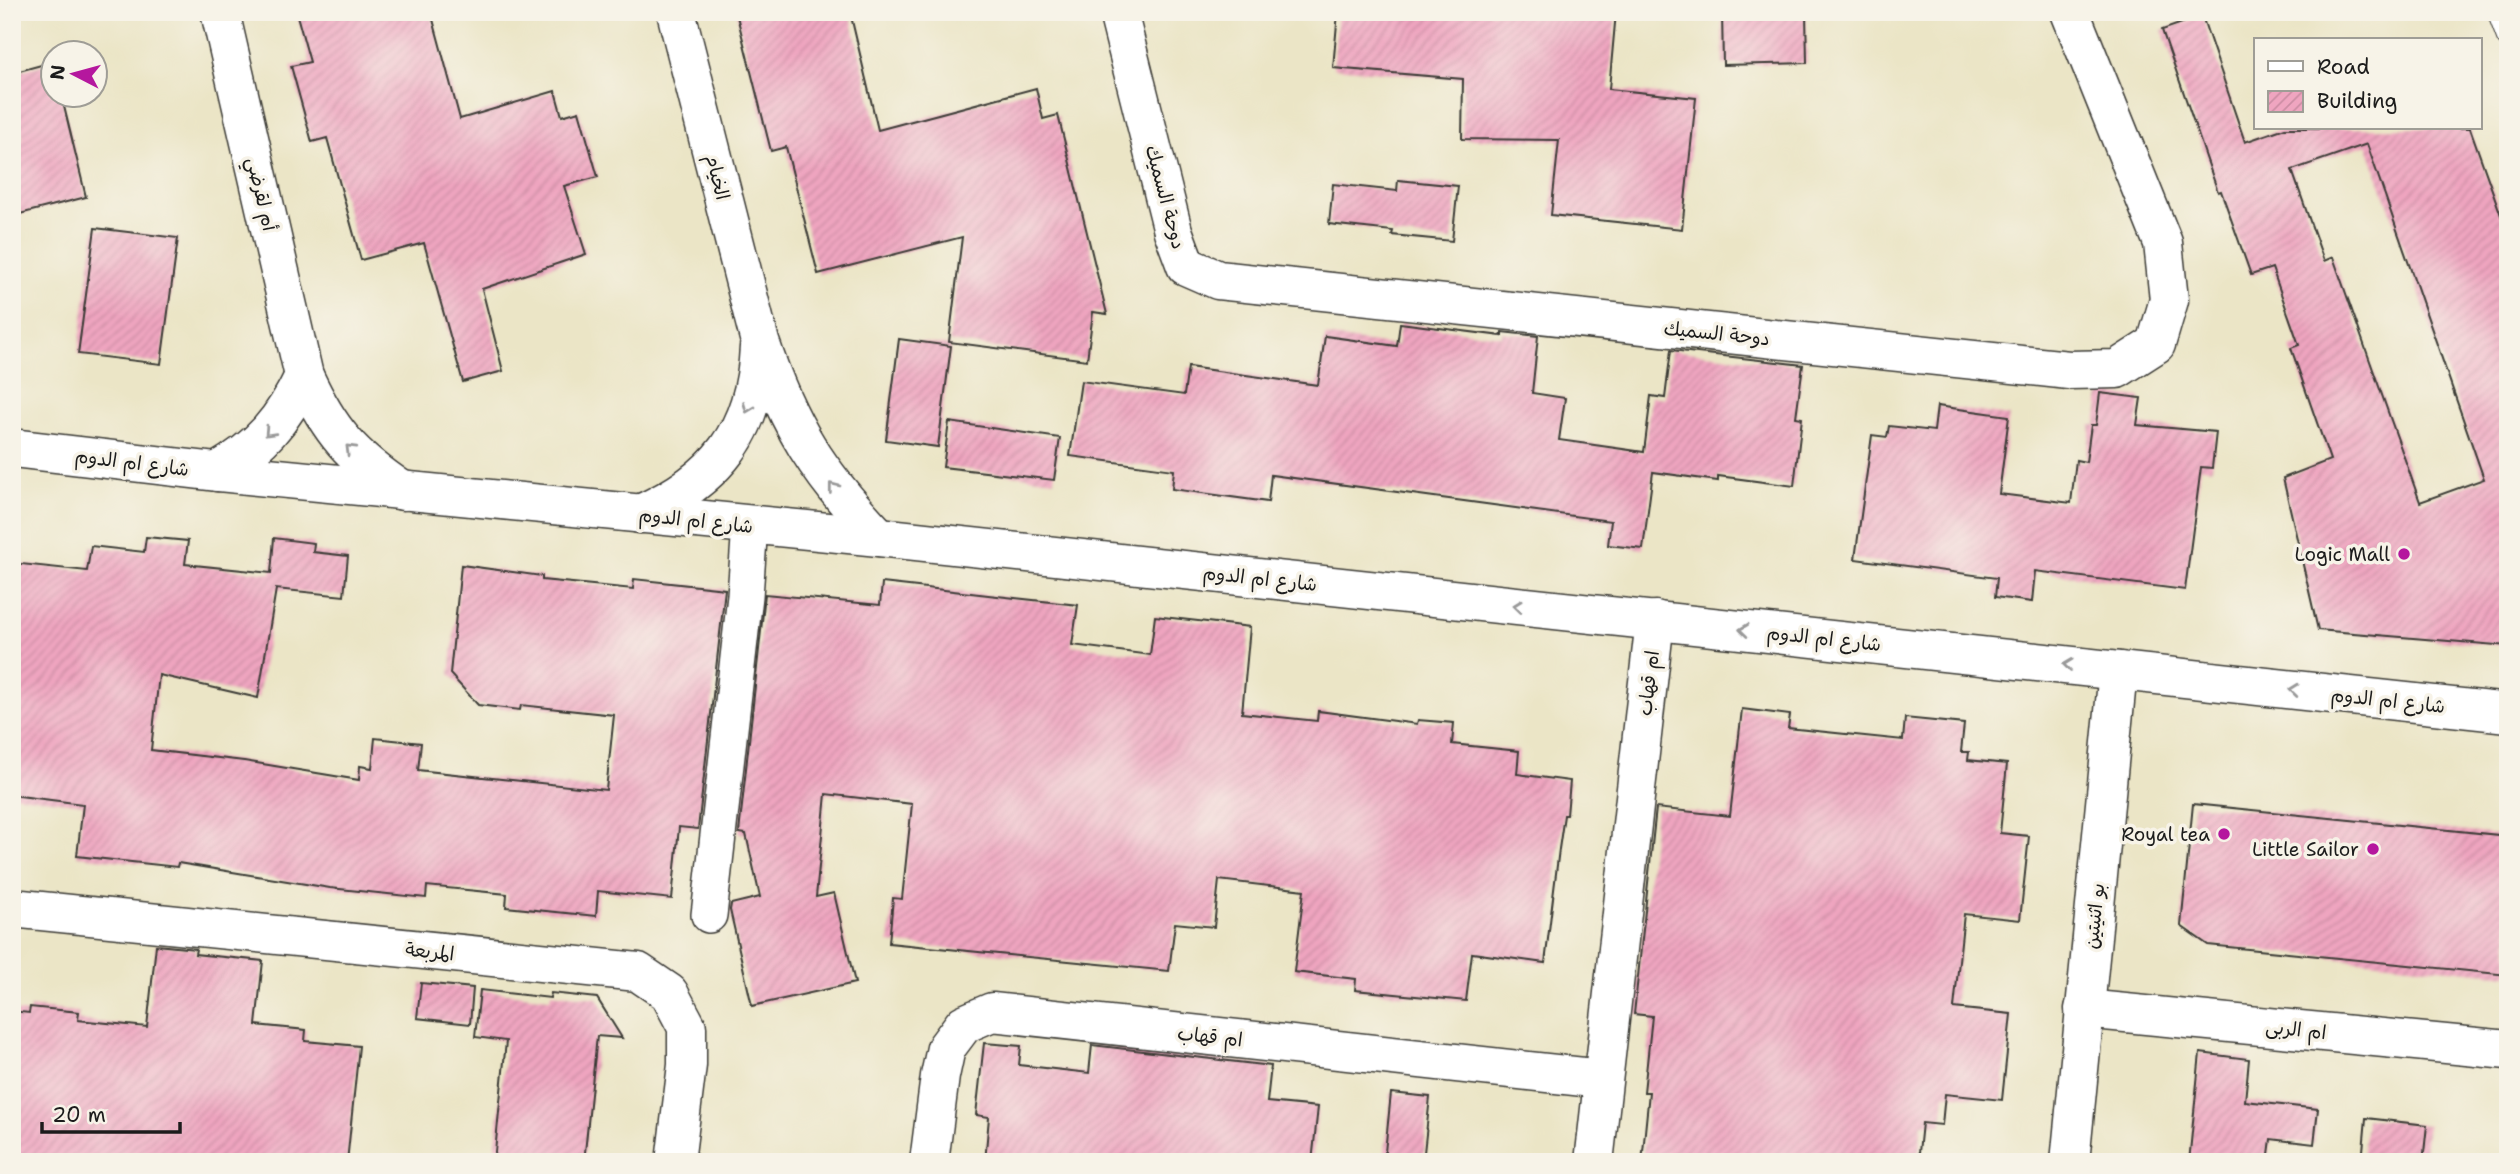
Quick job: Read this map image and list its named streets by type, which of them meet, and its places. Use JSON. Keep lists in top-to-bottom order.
{
  "streets": {
    "street": [
      "الخيام",
      "أم لقرضي",
      "دوحة السميك",
      "شارع ام الدوم",
      "ام قهاب",
      "بو اثنيتين",
      "المربعة",
      "ام الربى"
    ]
  },
  "crossings": [
    ["الخيام", "شارع ام الدوم"],
    ["أم لقرضي", "شارع ام الدوم"],
    ["شارع ام الدوم", "ام قهاب"],
    ["شارع ام الدوم", "بو اثنيتين"],
    ["بو اثنيتين", "ام الربى"]
  ],
  "one_way": ["شارع ام الدوم"],
  "places": ["Logic Mall", "Royal tea", "Little Sailor"],
  "legend": ["Road", "Building"],
  "scale_bar": "20 m",
  "north": "left"
}
